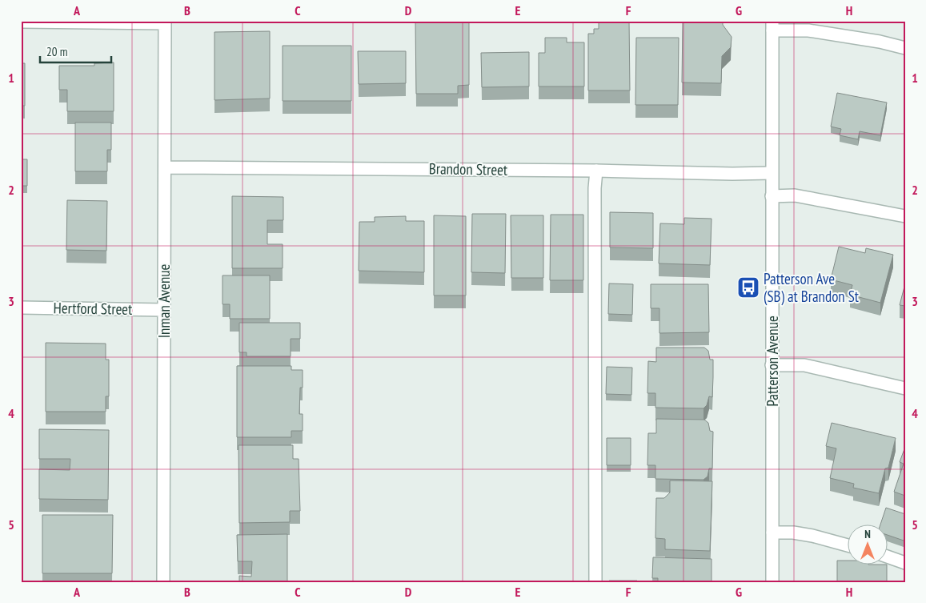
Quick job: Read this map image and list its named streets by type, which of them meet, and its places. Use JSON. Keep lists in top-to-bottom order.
{
  "streets": {
    "street": [
      "Brandon Street",
      "Inman Avenue",
      "Hertford Street",
      "Patterson Avenue"
    ]
  },
  "crossings": [
    ["Brandon Street", "Inman Avenue"],
    ["Brandon Street", "Patterson Avenue"],
    ["Inman Avenue", "Hertford Street"]
  ],
  "places": {
    "bus stop": ["Patterson Ave (SB) at Brandon St"]
  },
  "scale_bar": "20 m",
  "north": "top",
  "grid": {
    "columns": [
      "A",
      "B",
      "C",
      "D",
      "E",
      "F",
      "G",
      "H"
    ],
    "rows": [
      "1",
      "2",
      "3",
      "4",
      "5"
    ]
  }
}
